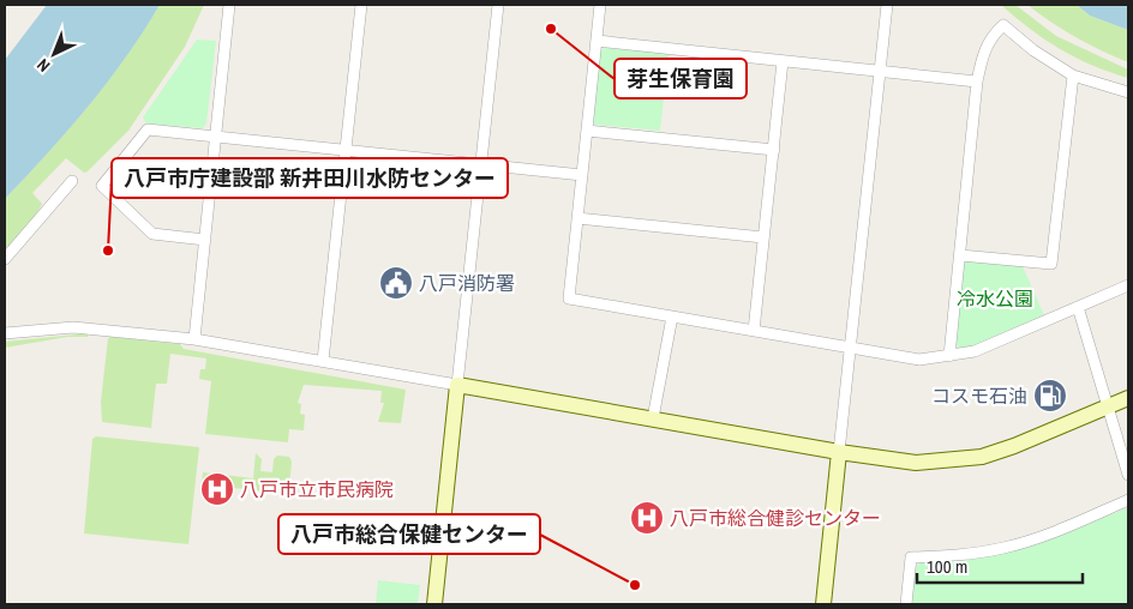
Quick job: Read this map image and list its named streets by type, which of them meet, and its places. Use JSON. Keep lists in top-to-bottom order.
{
  "parks": ["冷水公園"],
  "places": {
    "other": ["芽生保育園", "八戸市庁建設部 新井田川水防センター", "八戸市総合保健センター"],
    "public building": ["八戸消防署"],
    "fuel station": ["コスモ石油"],
    "hospital": ["八戸市立市民病院", "八戸市総合健診センター"]
  },
  "scale_bar": "100 m",
  "north": "bottom left"
}
